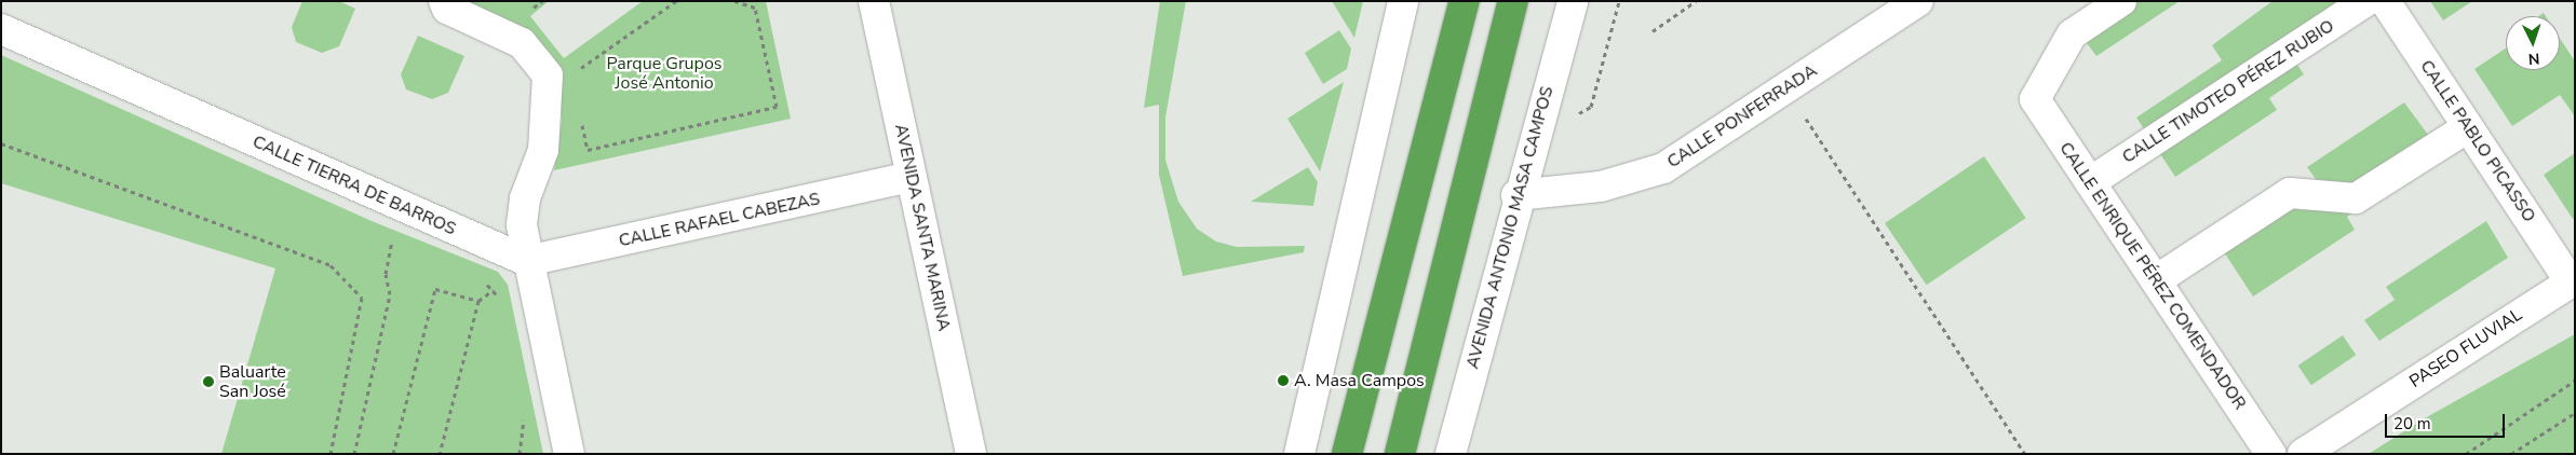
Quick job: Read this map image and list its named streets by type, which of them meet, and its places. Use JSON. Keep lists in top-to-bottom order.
{
  "streets": {
    "street": [
      "CALLE TIMOTEO PÉREZ RUBIO",
      "CALLE PONFERRADA",
      "CALLE PABLO PICASSO",
      "CALLE TIERRA DE BARROS",
      "CALLE RAFAEL CABEZAS",
      "AVENIDA SANTA MARINA",
      "AVENIDA ANTONIO MASA CAMPOS",
      "CALLE ENRIQUE PÉREZ COMENDADOR",
      "PASEO FLUVIAL"
    ]
  },
  "crossings": [
    ["CALLE TIMOTEO PÉREZ RUBIO", "CALLE ENRIQUE PÉREZ COMENDADOR"],
    ["CALLE PONFERRADA", "AVENIDA ANTONIO MASA CAMPOS"],
    ["CALLE PABLO PICASSO", "PASEO FLUVIAL"],
    ["CALLE TIERRA DE BARROS", "CALLE RAFAEL CABEZAS"],
    ["CALLE RAFAEL CABEZAS", "AVENIDA SANTA MARINA"]
  ],
  "parks": ["Parque Grupos José Antonio"],
  "places": ["A. Masa Campos", "Baluarte San José"],
  "scale_bar": "20 m",
  "north": "bottom"
}
